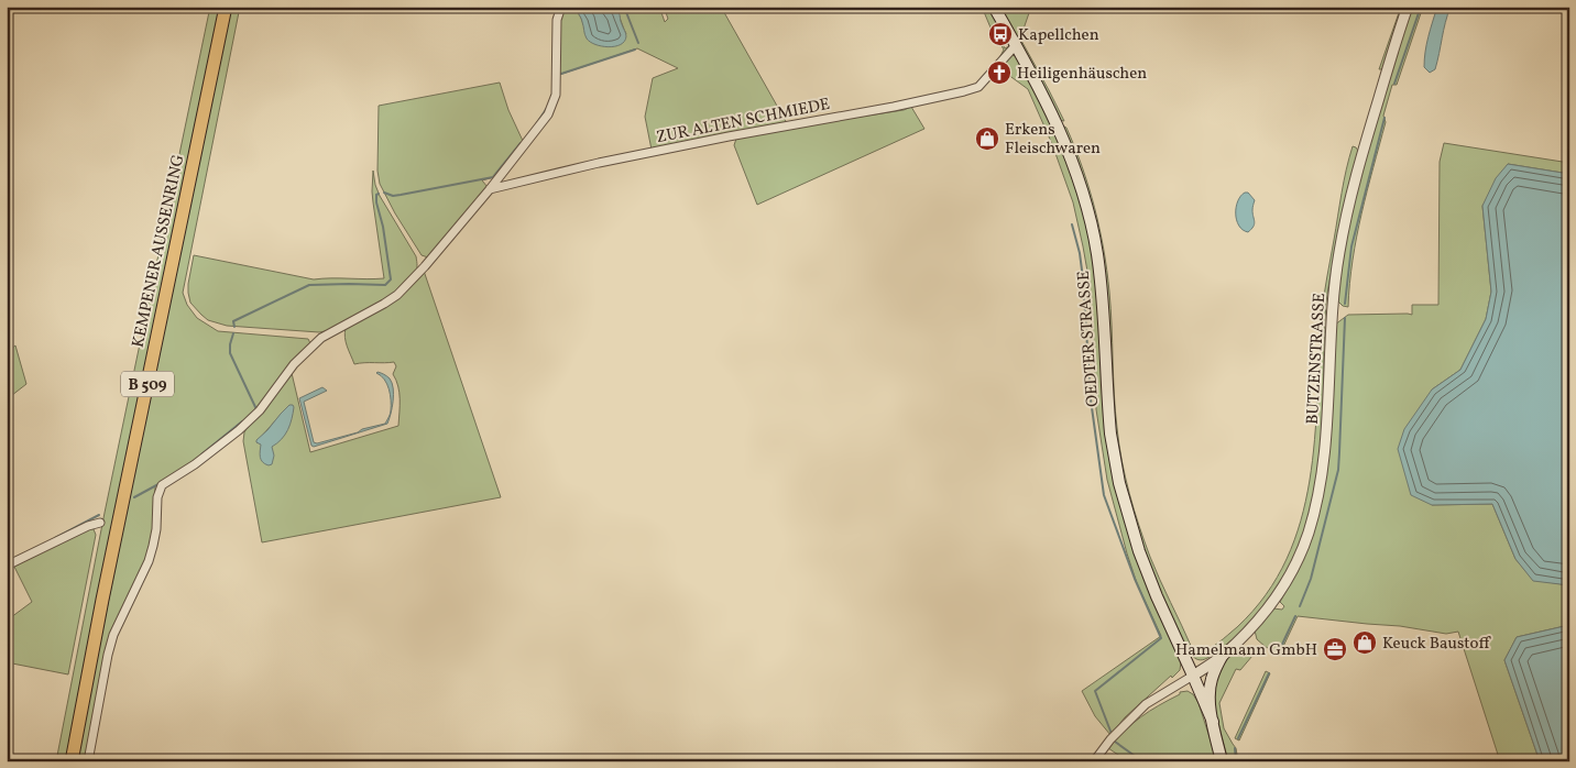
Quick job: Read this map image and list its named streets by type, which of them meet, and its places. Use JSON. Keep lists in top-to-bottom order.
{
  "streets": {
    "main road": ["KEMPENER AUSSENRING", "OEDTER STRASSE", "B 509"],
    "street": ["ZUR ALTEN SCHMIEDE", "BUTZENSTRASSE"]
  },
  "crossings": [
    ["ZUR ALTEN SCHMIEDE", "OEDTER STRASSE"],
    ["OEDTER STRASSE", "BUTZENSTRASSE"]
  ],
  "places": {
    "bus stop": ["Kapellchen"],
    "church": ["Heiligenhäuschen"],
    "shop": ["Erkens Fleischwaren", "Keuck Baustoff"],
    "office": ["Hamelmann GmbH"]
  }
}
